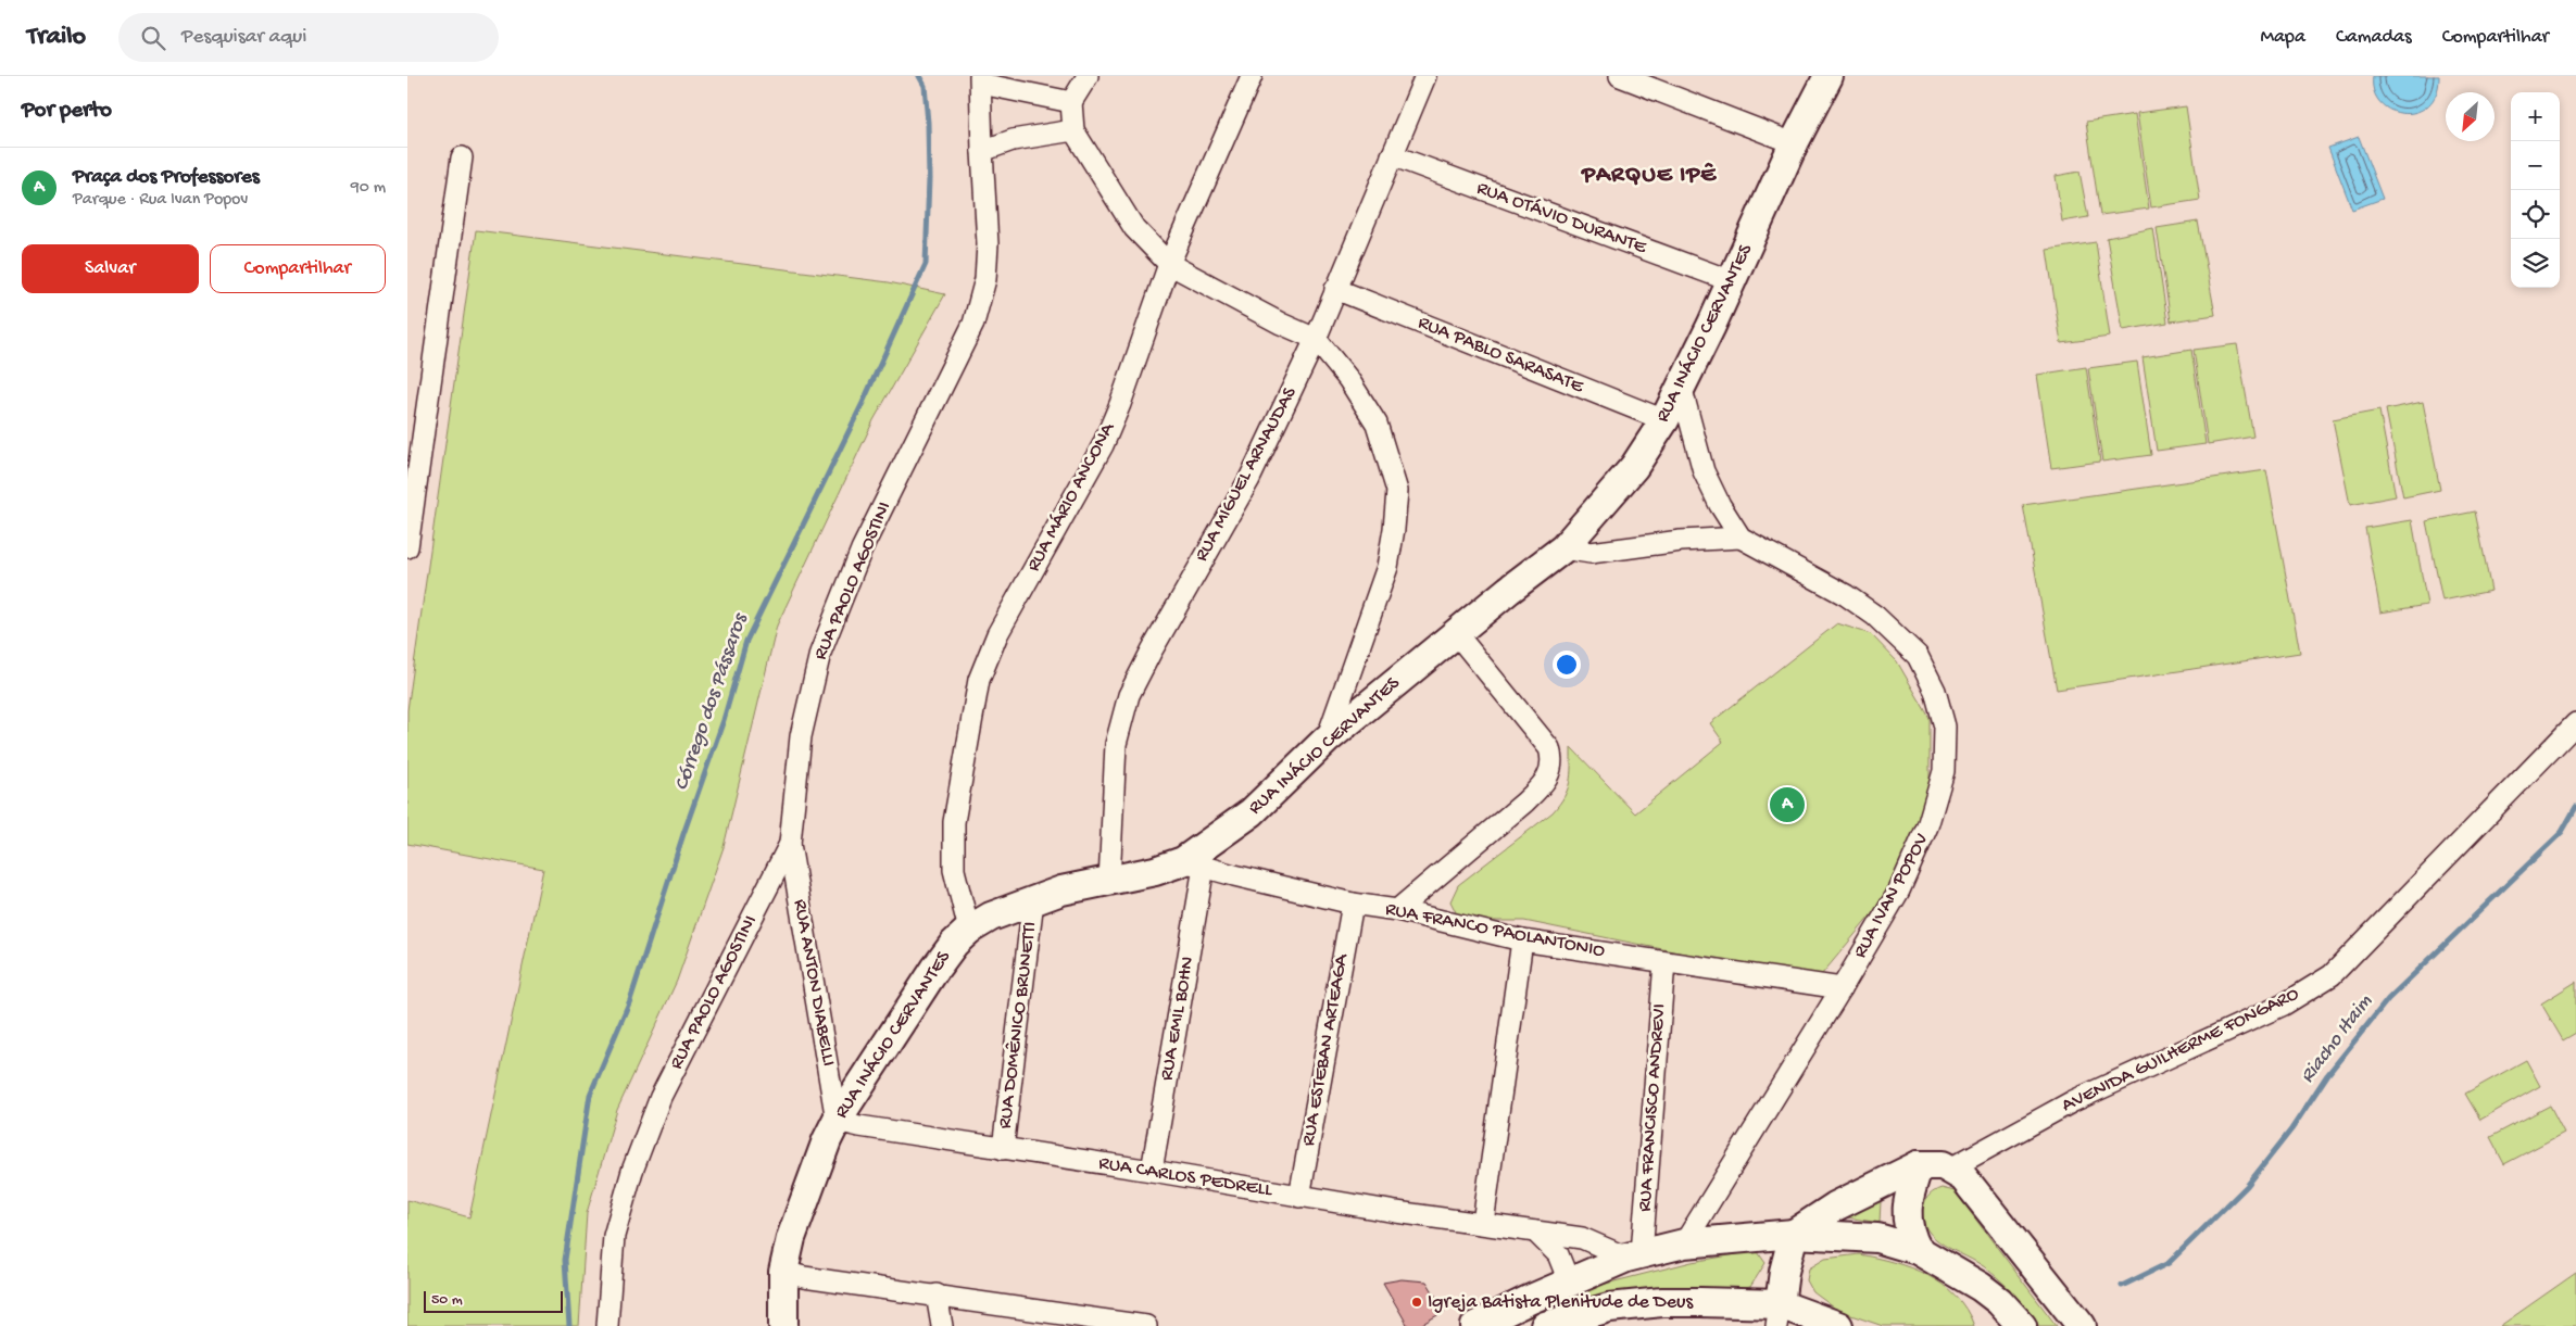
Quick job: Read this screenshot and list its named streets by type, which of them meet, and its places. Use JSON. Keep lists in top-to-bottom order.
{
  "streets": {
    "main road": ["RUA INÁCIO CERVANTES"],
    "street": [
      "RUA OTÁVIO DURANTE",
      "RUA PABLO SARASATE",
      "RUA MIGUEL ARNAUDAS",
      "RUA MÁRIO ANCONA",
      "RUA PAOLO AGOSTINI",
      "RUA IVAN POPOV",
      "RUA FRANCO PAOLANTONIO",
      "RUA ANTON DIABELLI",
      "RUA EMIL BOHN",
      "RUA DOMÊNICO BRUNETTI",
      "RUA ESTEBAN ARTEAGA",
      "AVENIDA GUILHERME FONGARO",
      "RUA FRANCISCO ANDREVI",
      "RUA CARLOS PEDRELL"
    ]
  },
  "crossings": [
    ["RUA OTÁVIO DURANTE", "RUA INÁCIO CERVANTES"],
    ["RUA OTÁVIO DURANTE", "RUA MIGUEL ARNAUDAS"],
    ["RUA INÁCIO CERVANTES", "RUA PABLO SARASATE"],
    ["RUA INÁCIO CERVANTES", "RUA MIGUEL ARNAUDAS"],
    ["RUA INÁCIO CERVANTES", "RUA MÁRIO ANCONA"],
    ["RUA INÁCIO CERVANTES", "RUA FRANCO PAOLANTONIO"],
    ["RUA INÁCIO CERVANTES", "RUA ANTON DIABELLI"],
    ["RUA INÁCIO CERVANTES", "RUA EMIL BOHN"],
    ["RUA INÁCIO CERVANTES", "RUA DOMÊNICO BRUNETTI"],
    ["RUA INÁCIO CERVANTES", "RUA CARLOS PEDRELL"],
    ["RUA PABLO SARASATE", "RUA MIGUEL ARNAUDAS"],
    ["RUA PAOLO AGOSTINI", "RUA ANTON DIABELLI"],
    ["RUA IVAN POPOV", "RUA FRANCO PAOLANTONIO"],
    ["RUA FRANCO PAOLANTONIO", "RUA EMIL BOHN"],
    ["RUA FRANCO PAOLANTONIO", "RUA ESTEBAN ARTEAGA"],
    ["RUA FRANCO PAOLANTONIO", "RUA FRANCISCO ANDREVI"],
    ["RUA ANTON DIABELLI", "RUA CARLOS PEDRELL"],
    ["RUA EMIL BOHN", "RUA CARLOS PEDRELL"],
    ["RUA DOMÊNICO BRUNETTI", "RUA CARLOS PEDRELL"],
    ["RUA ESTEBAN ARTEAGA", "RUA CARLOS PEDRELL"],
    ["RUA FRANCISCO ANDREVI", "RUA CARLOS PEDRELL"]
  ],
  "districts": ["PARQUE IPÊ"],
  "water": ["Córrego dos Pássaros", "Riacho Itaim"],
  "places": ["Igreja Batista Plenitude de Deus"],
  "scale_bar": "50 m",
  "north": "bottom left",
  "page": {
    "header": "Trailo",
    "search": "Pesquisar aqui",
    "nav": ["Mapa", "Camadas", "Compartilhar"],
    "heading": "Por perto",
    "map_buttons": ["+", "−"],
    "list": [
      {
        "mark": "A",
        "name": "Praça dos Professores",
        "note": "Parque · Rua Ivan Popov",
        "value": "90 m"
      }
    ],
    "buttons": ["Salvar", "Compartilhar"],
    "pins": "A",
    "scale": "50 m"
  }
}
